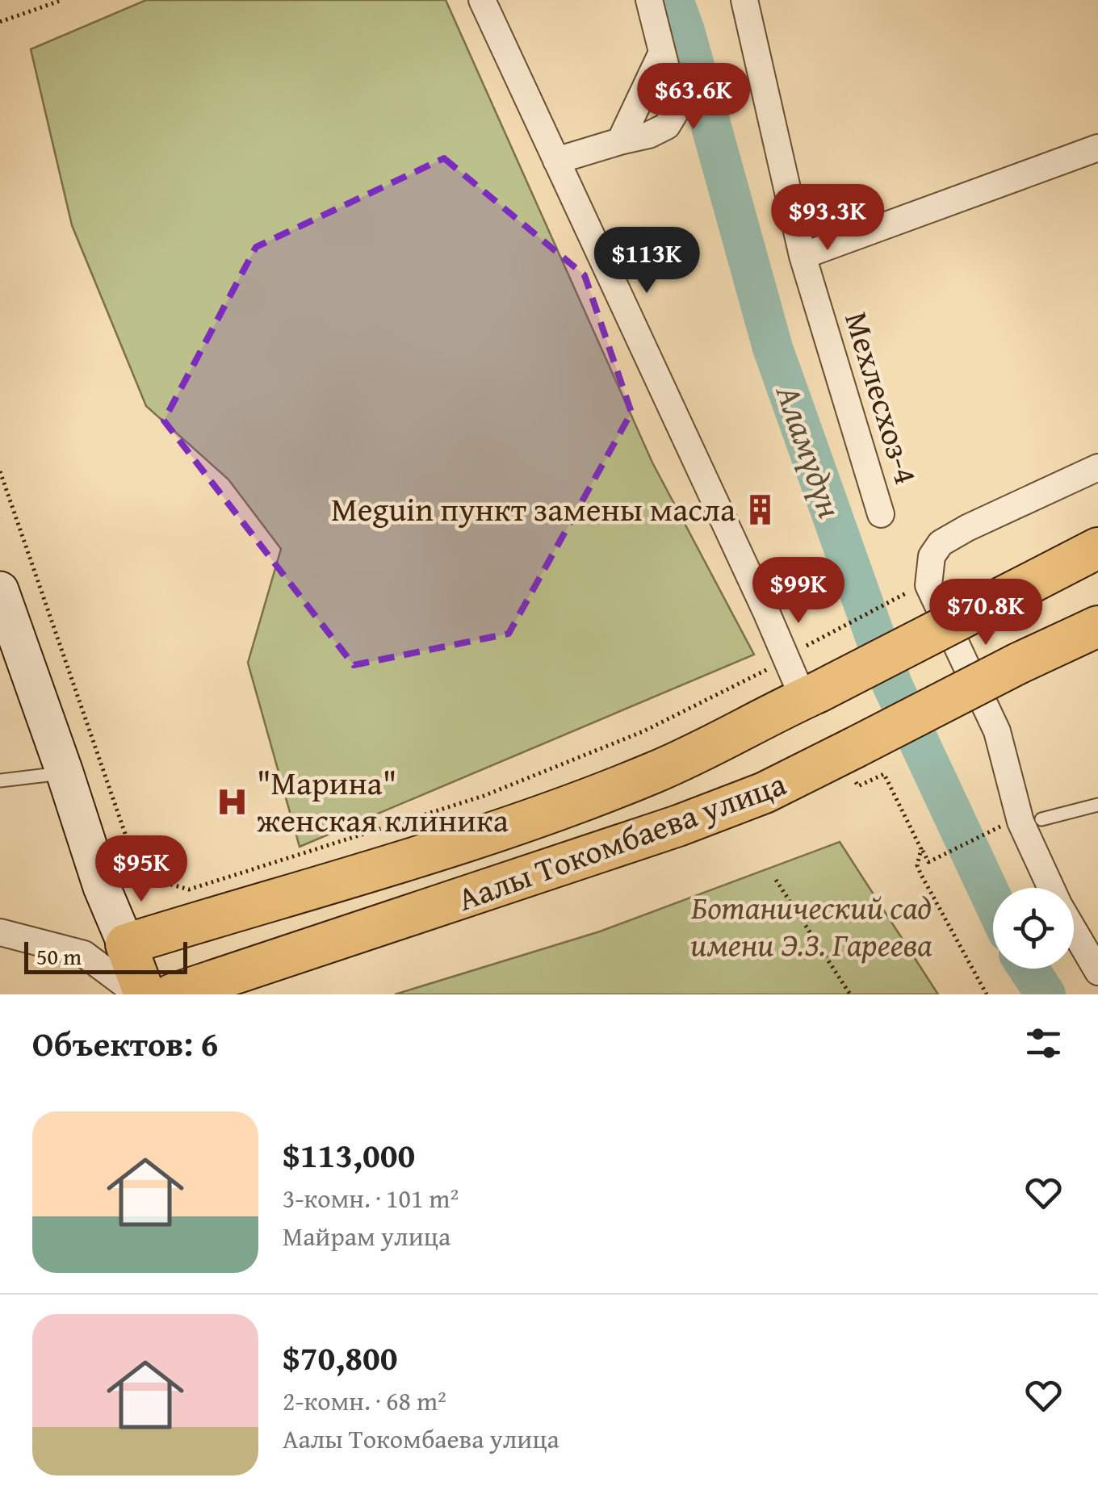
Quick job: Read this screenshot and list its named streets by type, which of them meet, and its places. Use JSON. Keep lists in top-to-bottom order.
{
  "streets": {
    "main road": ["Аалы Токомбаева улица"],
    "street": ["Мехлесхоз-4"]
  },
  "water": ["Аламүдүн"],
  "parks": ["Ботанический сад имени Э.З. Гареева"],
  "places": {
    "building": ["Meguin пункт замены масла"],
    "hospital": ["\"Марина\" женская клиника"]
  },
  "scale_bar": "50 m",
  "page": {
    "price": [
      "$63.6K",
      "$93.3K",
      "$113K",
      "$99K",
      "$70.8K",
      "$95K"
    ],
    "scale": "50 m",
    "heading": "Объектов: 6",
    "list": [
      {
        "name": "$113,000",
        "note": "3-комн. · 101 m² · Майрам улица"
      },
      {
        "name": "$70,800",
        "note": "2-комн. · 68 m² · Аалы Токомбаева улица"
      }
    ]
  }
}
